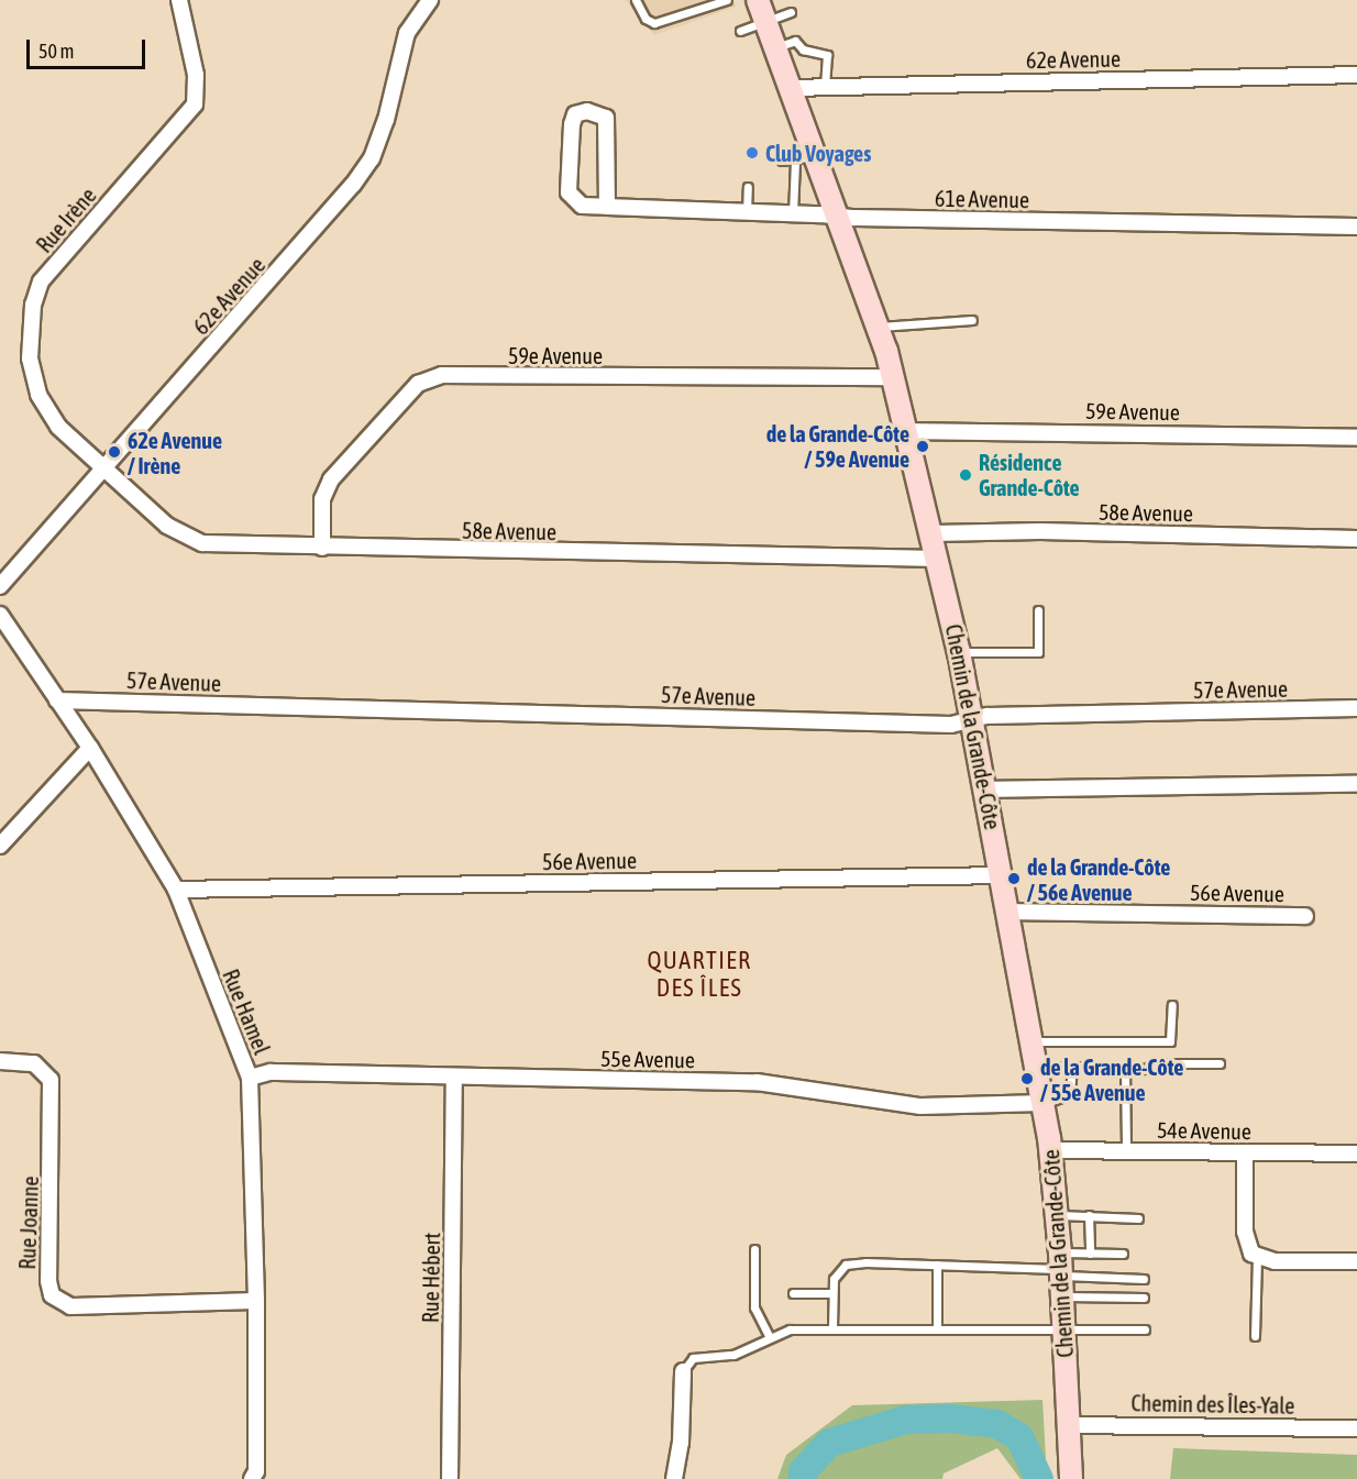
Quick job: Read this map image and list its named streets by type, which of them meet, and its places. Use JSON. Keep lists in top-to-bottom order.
{
  "streets": {
    "main road": ["Chemin de la Grande-Côte"],
    "street": [
      "62e Avenue",
      "61e Avenue",
      "Rue Irène",
      "59e Avenue",
      "58e Avenue",
      "57e Avenue",
      "56e Avenue",
      "Rue Hamel",
      "55e Avenue",
      "54e Avenue",
      "Rue Joanne",
      "Rue Hébert",
      "Chemin des Îles-Yale"
    ]
  },
  "crossings": [
    ["62e Avenue", "Rue Irène"],
    ["62e Avenue", "58e Avenue"],
    ["62e Avenue", "Chemin de la Grande-Côte"],
    ["61e Avenue", "Chemin de la Grande-Côte"],
    ["Rue Irène", "58e Avenue"],
    ["59e Avenue", "58e Avenue"],
    ["59e Avenue", "Chemin de la Grande-Côte"],
    ["58e Avenue", "Chemin de la Grande-Côte"],
    ["57e Avenue", "Chemin de la Grande-Côte"],
    ["57e Avenue", "Rue Hamel"],
    ["Chemin de la Grande-Côte", "56e Avenue"],
    ["Chemin de la Grande-Côte", "55e Avenue"],
    ["Chemin de la Grande-Côte", "54e Avenue"],
    ["Chemin de la Grande-Côte", "Chemin des Îles-Yale"],
    ["56e Avenue", "Rue Hamel"],
    ["Rue Hamel", "55e Avenue"],
    ["Rue Hamel", "Rue Joanne"],
    ["55e Avenue", "Rue Hébert"]
  ],
  "districts": ["QUARTIER DES ÎLES"],
  "places": [
    "Club Voyages",
    "de la Grande-Côte / 59e Avenue",
    "62e Avenue / Irène",
    "Résidence Grande-Côte",
    "de la Grande-Côte / 56e Avenue",
    "de la Grande-Côte / 55e Avenue"
  ],
  "scale_bar": "50 m"
}
